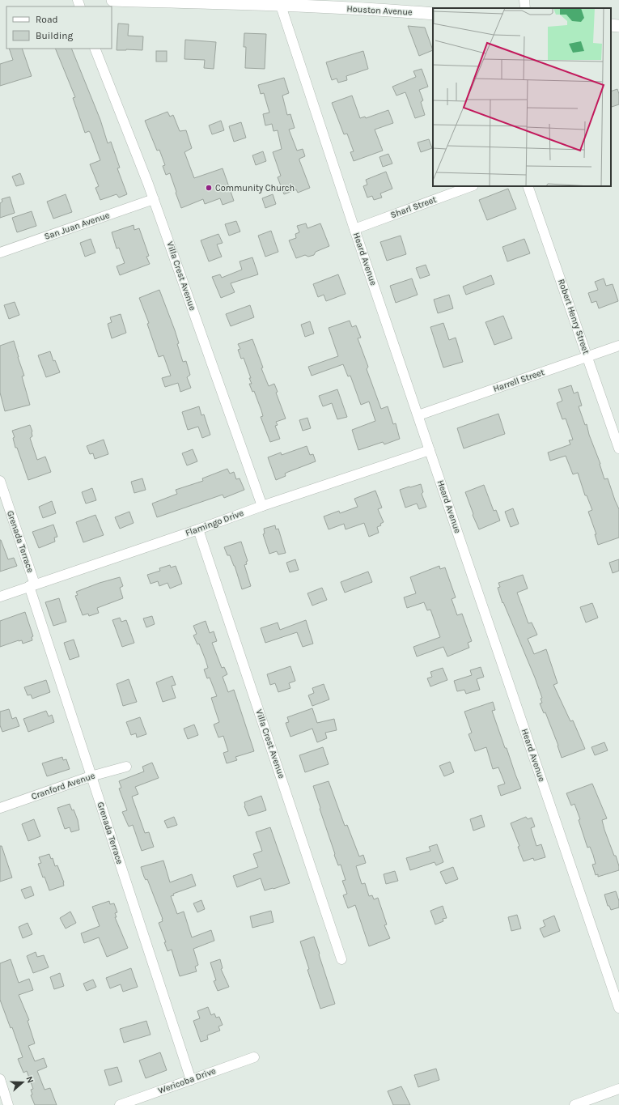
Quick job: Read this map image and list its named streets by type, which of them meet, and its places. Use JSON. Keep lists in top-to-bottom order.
{
  "streets": {
    "street": [
      "Houston Avenue",
      "Sharl Street",
      "San Juan Avenue",
      "Heard Avenue",
      "Villa Crest Avenue",
      "Robert Henry Street",
      "Harrell Street",
      "Flamingo Drive",
      "Grenada Terrace",
      "Cranford Avenue",
      "Wericoba Drive"
    ]
  },
  "crossings": [
    ["Houston Avenue", "Heard Avenue"],
    ["Sharl Street", "Heard Avenue"],
    ["San Juan Avenue", "Villa Crest Avenue"],
    ["Heard Avenue", "Harrell Street"],
    ["Heard Avenue", "Flamingo Drive"],
    ["Villa Crest Avenue", "Flamingo Drive"],
    ["Robert Henry Street", "Harrell Street"],
    ["Flamingo Drive", "Grenada Terrace"],
    ["Grenada Terrace", "Cranford Avenue"],
    ["Grenada Terrace", "Wericoba Drive"]
  ],
  "places": ["Community Church"],
  "legend": ["Road", "Building"],
  "north": "right"
}
